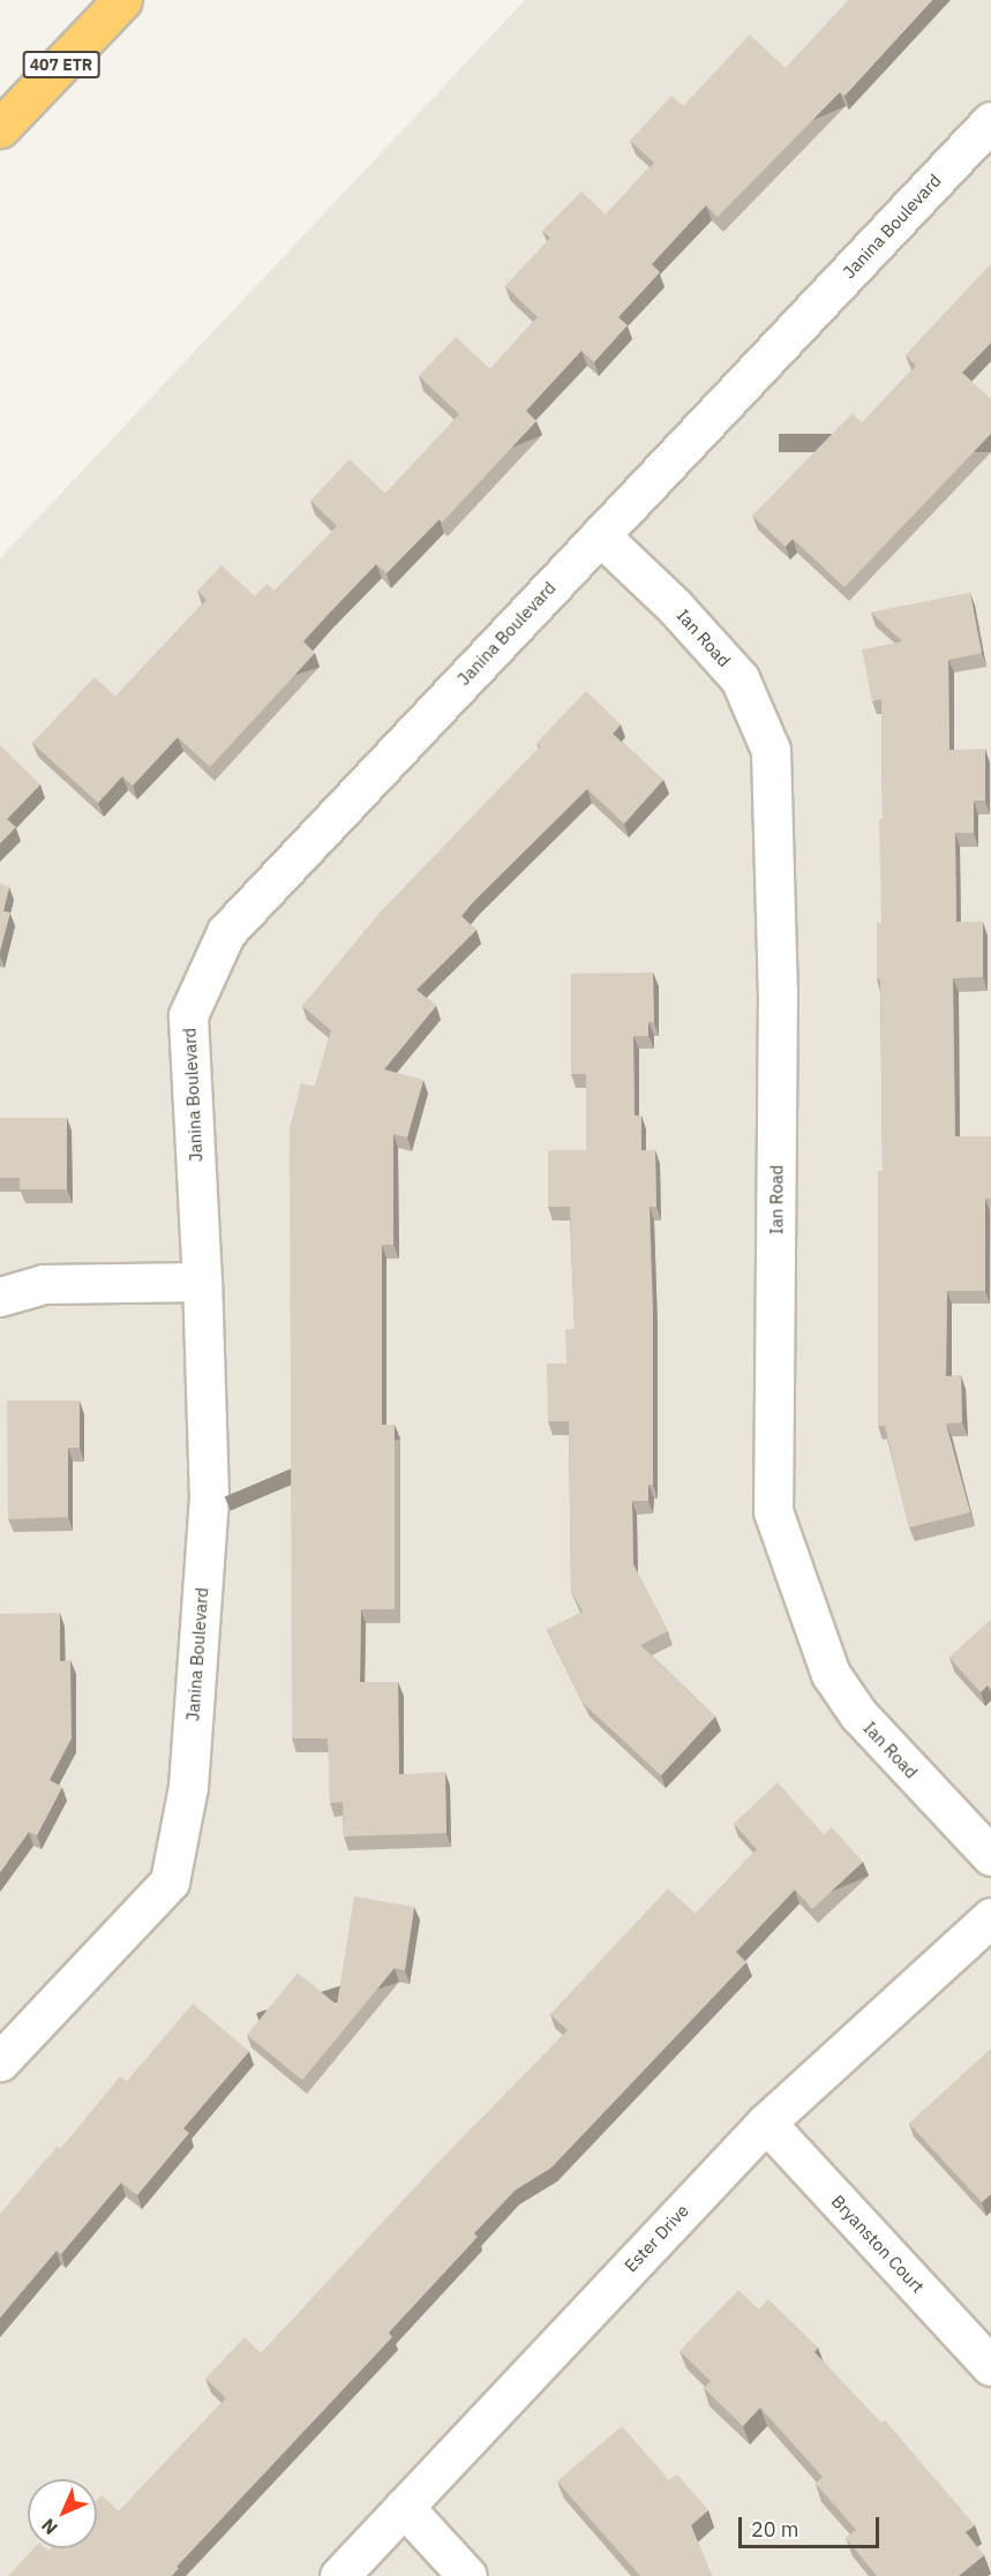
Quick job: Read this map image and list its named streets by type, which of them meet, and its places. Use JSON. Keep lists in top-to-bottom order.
{
  "streets": {
    "highway": ["407 ETR"],
    "street": [
      "Janina Boulevard",
      "Ian Road",
      "Ester Drive",
      "Bryanston Court"
    ]
  },
  "crossings": [
    ["Janina Boulevard", "Ian Road"],
    ["Ester Drive", "Bryanston Court"]
  ],
  "scale_bar": "20 m",
  "north": "bottom left"
}
